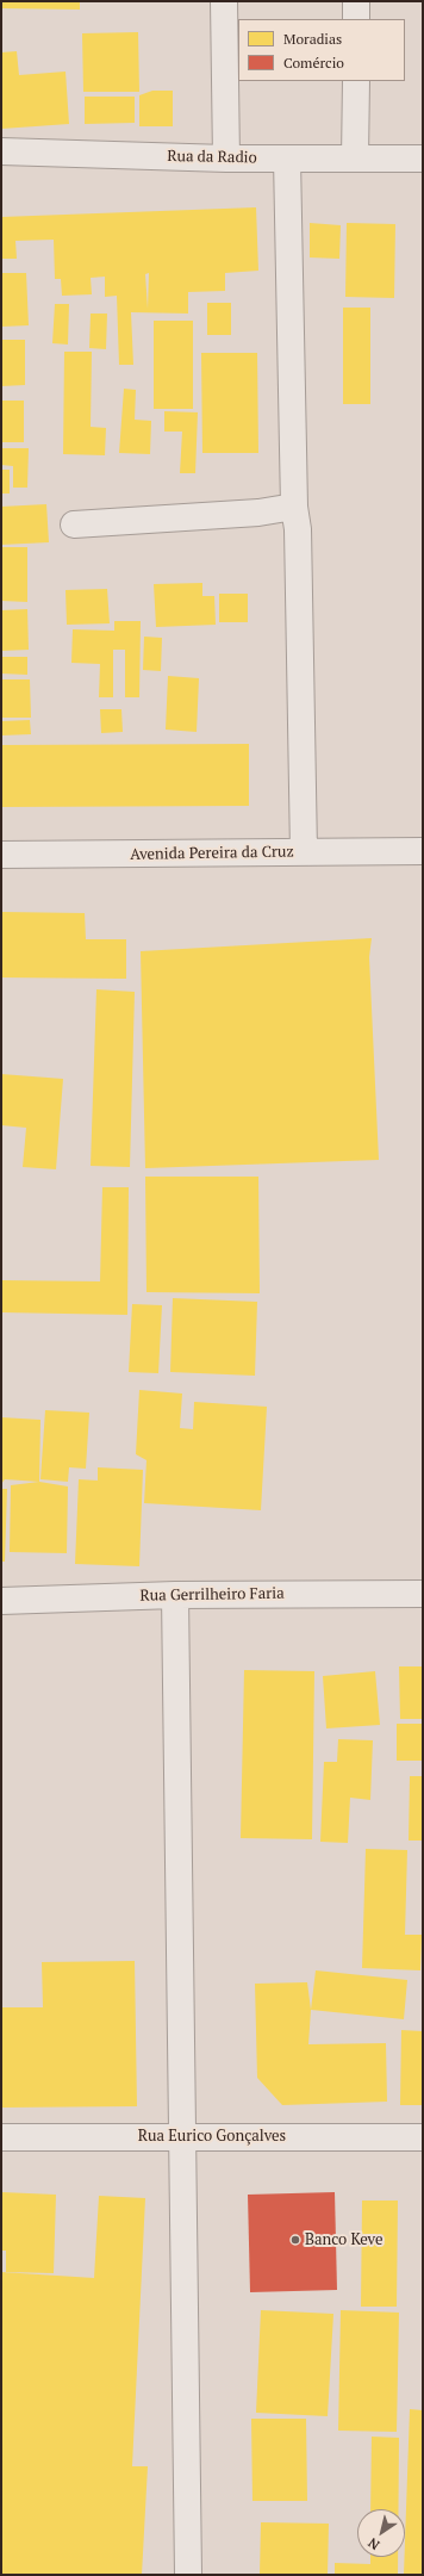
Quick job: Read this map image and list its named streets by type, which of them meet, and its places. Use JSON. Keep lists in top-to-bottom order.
{
  "streets": {
    "street": [
      "Rua da Radio",
      "Avenida Pereira da Cruz",
      "Rua Gerrilheiro Faria",
      "Rua Eurico Gonçalves"
    ]
  },
  "places": ["Banco Keve"],
  "legend": ["Moradias", "Comércio"],
  "north": "bottom left"
}
